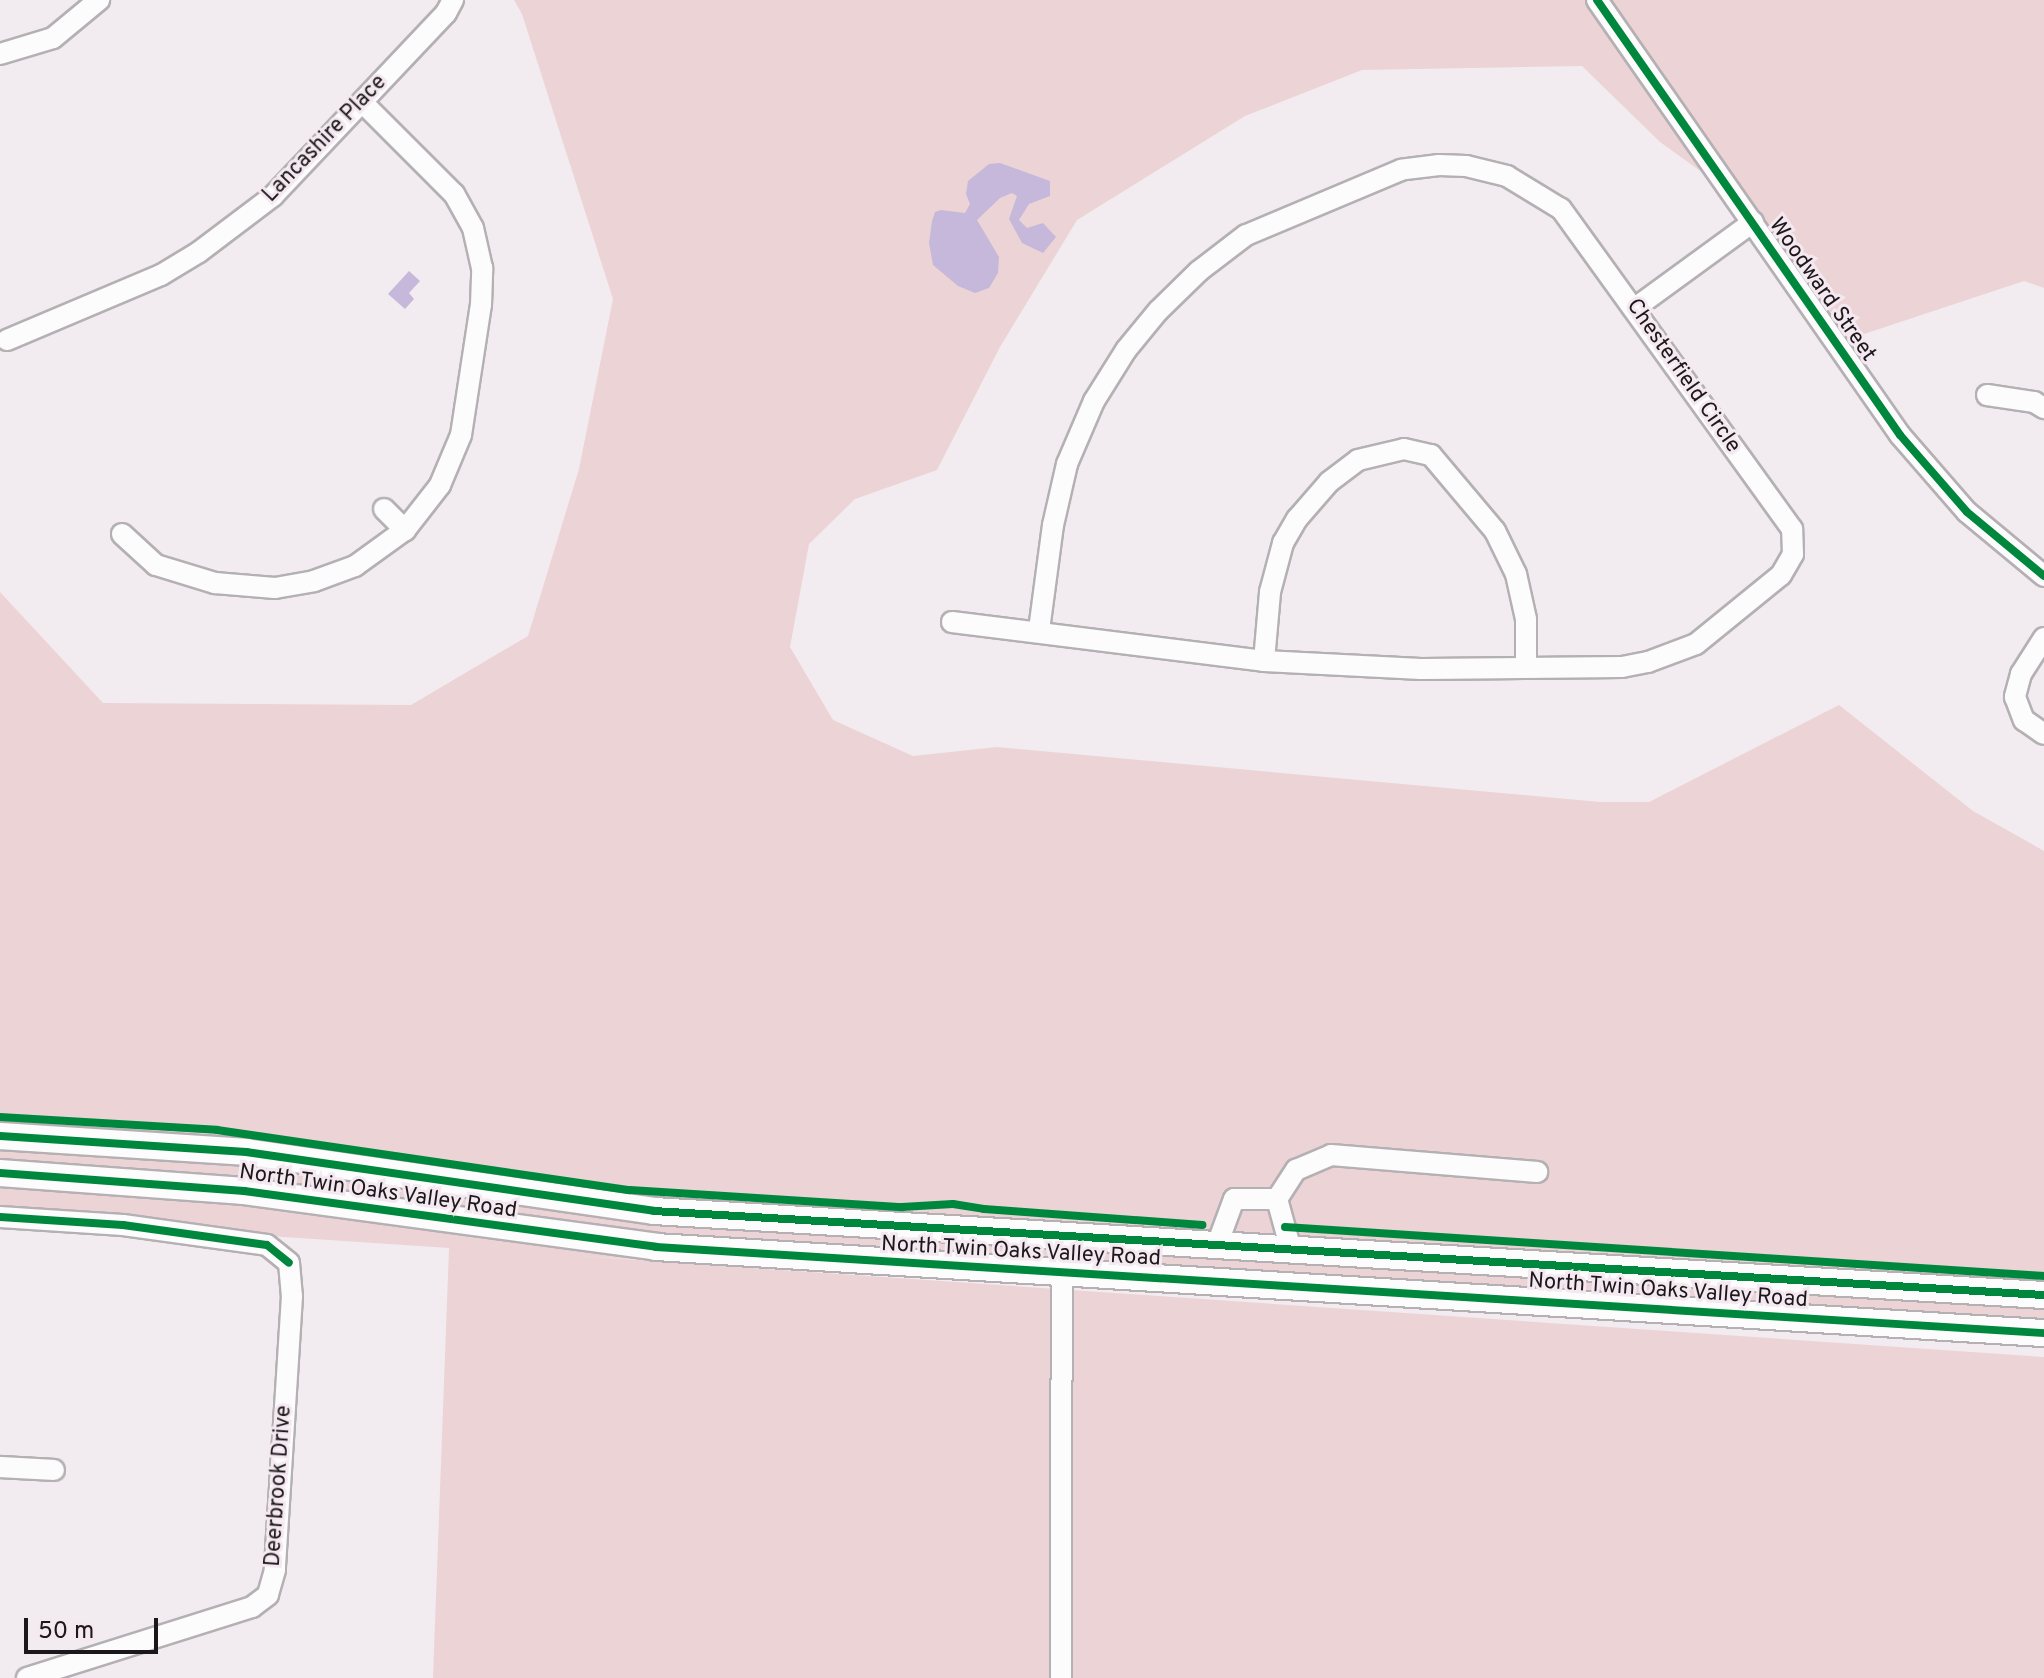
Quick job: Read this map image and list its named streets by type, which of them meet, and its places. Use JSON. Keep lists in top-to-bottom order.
{
  "streets": {
    "main road": ["North Twin Oaks Valley Road"],
    "street": [
      "Lancashire Place",
      "Woodward Street",
      "Chesterfield Circle",
      "Deerbrook Drive"
    ]
  },
  "scale_bar": "50 m"
}
